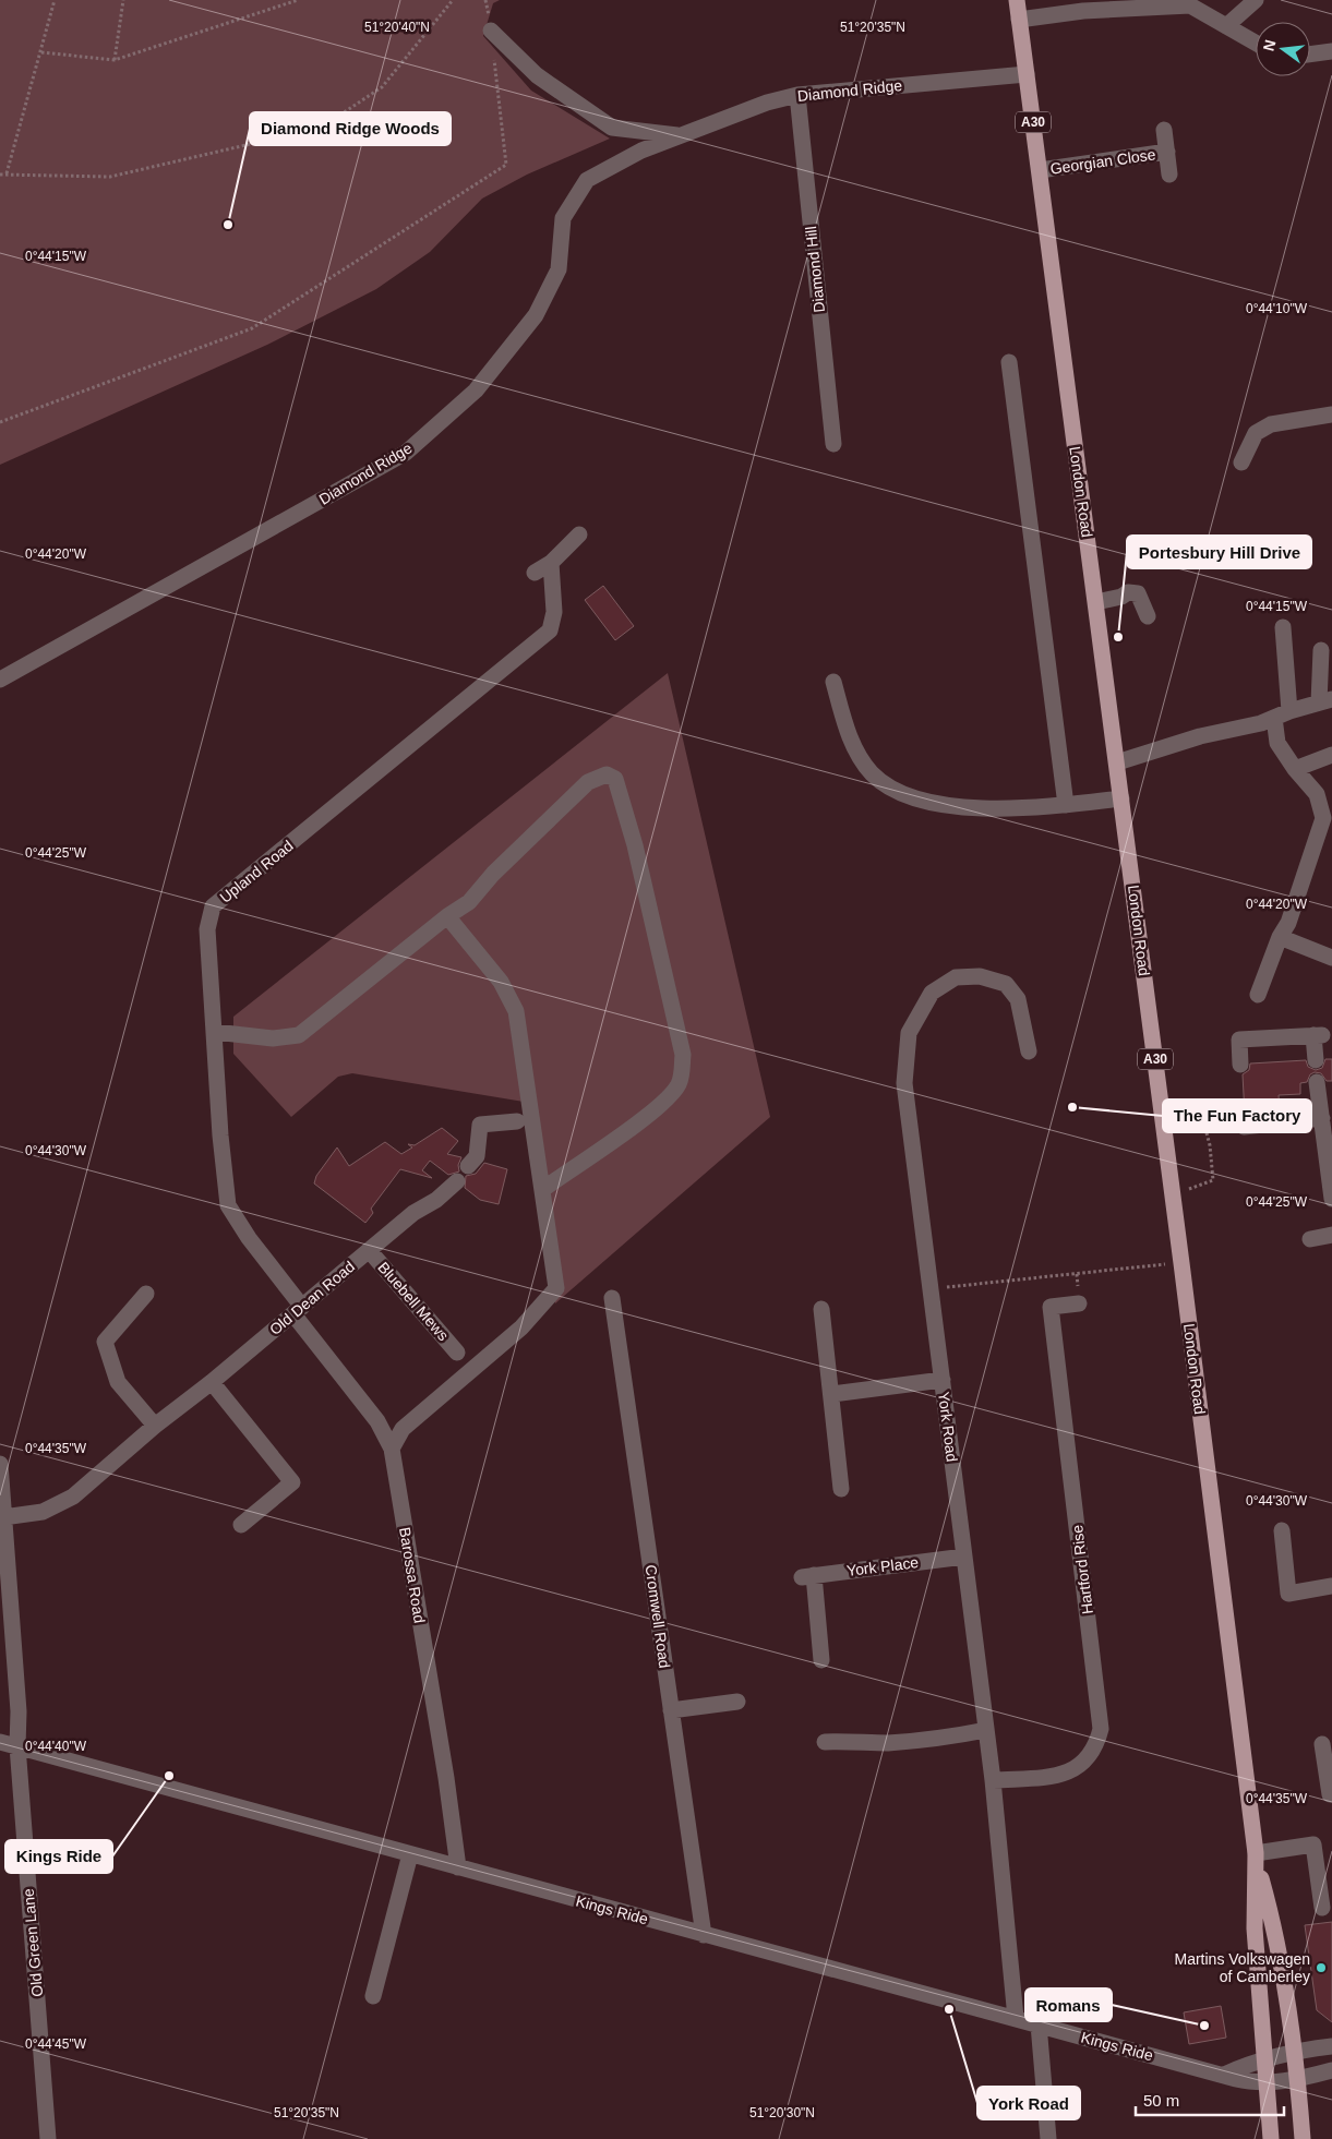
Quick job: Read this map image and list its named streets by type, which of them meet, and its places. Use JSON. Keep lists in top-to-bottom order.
{
  "streets": {
    "main road": ["A30", "London Road"],
    "street": [
      "Diamond Ridge",
      "Georgian Close",
      "Diamond Hill",
      "Upland Road",
      "Old Dean Road",
      "Bluebell Mews",
      "York Road",
      "York Place",
      "Hartford Rise",
      "Barossa Road",
      "Cromwell Road",
      "Kings Ride",
      "Old Green Lane"
    ]
  },
  "crossings": [
    ["Diamond Ridge", "Diamond Hill"],
    ["Diamond Ridge", "London Road"],
    ["Georgian Close", "London Road"],
    ["London Road", "Kings Ride"],
    ["Upland Road", "Old Dean Road"],
    ["Upland Road", "Barossa Road"],
    ["Old Dean Road", "Bluebell Mews"],
    ["Old Dean Road", "Barossa Road"],
    ["Old Dean Road", "Old Green Lane"],
    ["York Road", "York Place"],
    ["York Road", "Hartford Rise"],
    ["York Road", "Kings Ride"],
    ["Barossa Road", "Kings Ride"],
    ["Cromwell Road", "Kings Ride"],
    ["Kings Ride", "Old Green Lane"]
  ],
  "places": [
    "Diamond Ridge Woods",
    "Portesbury Hill Drive",
    "The Fun Factory",
    "Kings Ride",
    "Martins Volkswagen of Camberley",
    "York Road",
    "Romans"
  ],
  "scale_bar": "50 m",
  "north": "left",
  "coordinates": [
    "51°20'40\"N",
    "51°20'35\"N",
    "0°44'15\"W",
    "0°44'10\"W",
    "0°44'20\"W",
    "0°44'25\"W",
    "0°44'30\"W",
    "0°44'35\"W",
    "0°44'40\"W",
    "0°44'45\"W",
    "51°20'30\"N"
  ]
}
